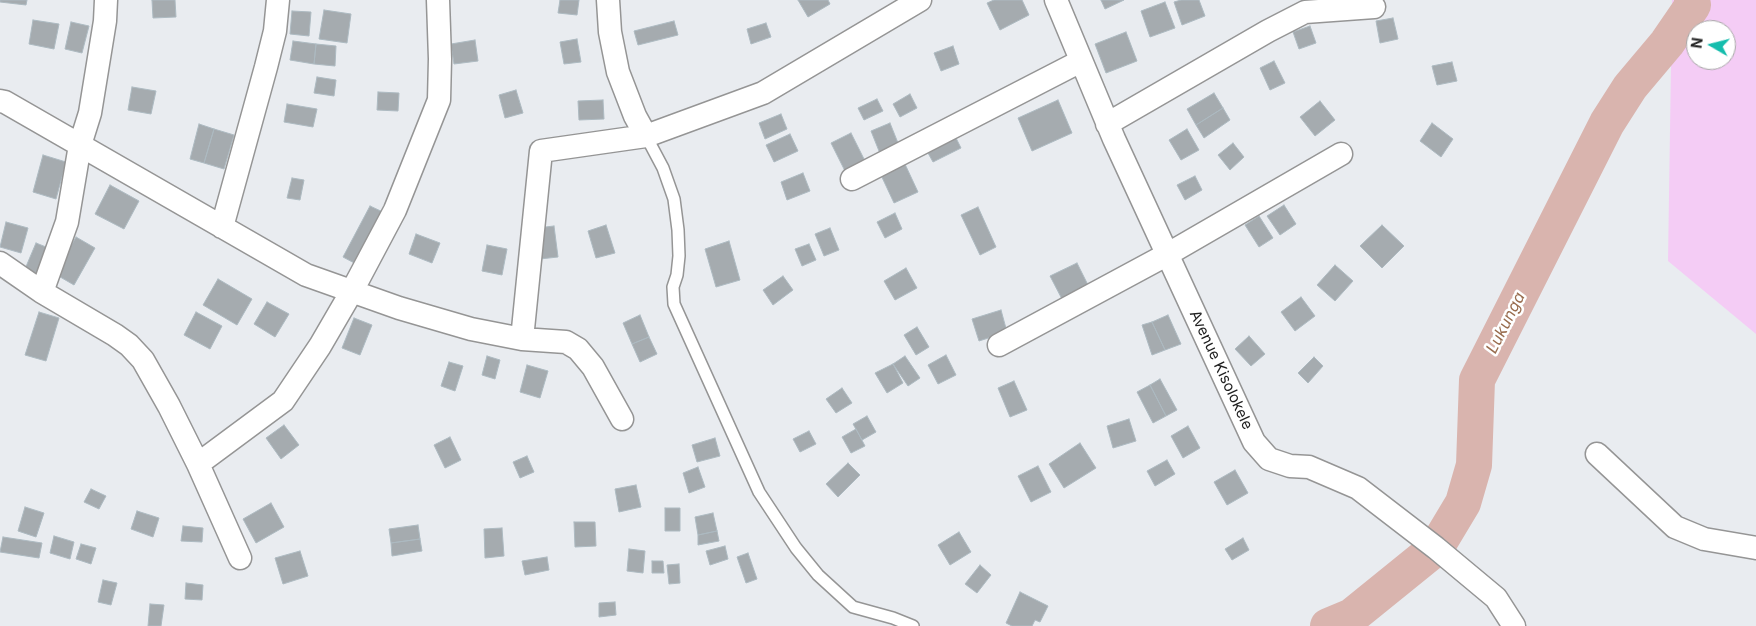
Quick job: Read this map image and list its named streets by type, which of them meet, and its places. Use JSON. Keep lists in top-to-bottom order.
{
  "streets": {
    "street": ["Avenue Kisolokele"]
  },
  "water": ["Lukunga"],
  "north": "left"
}
